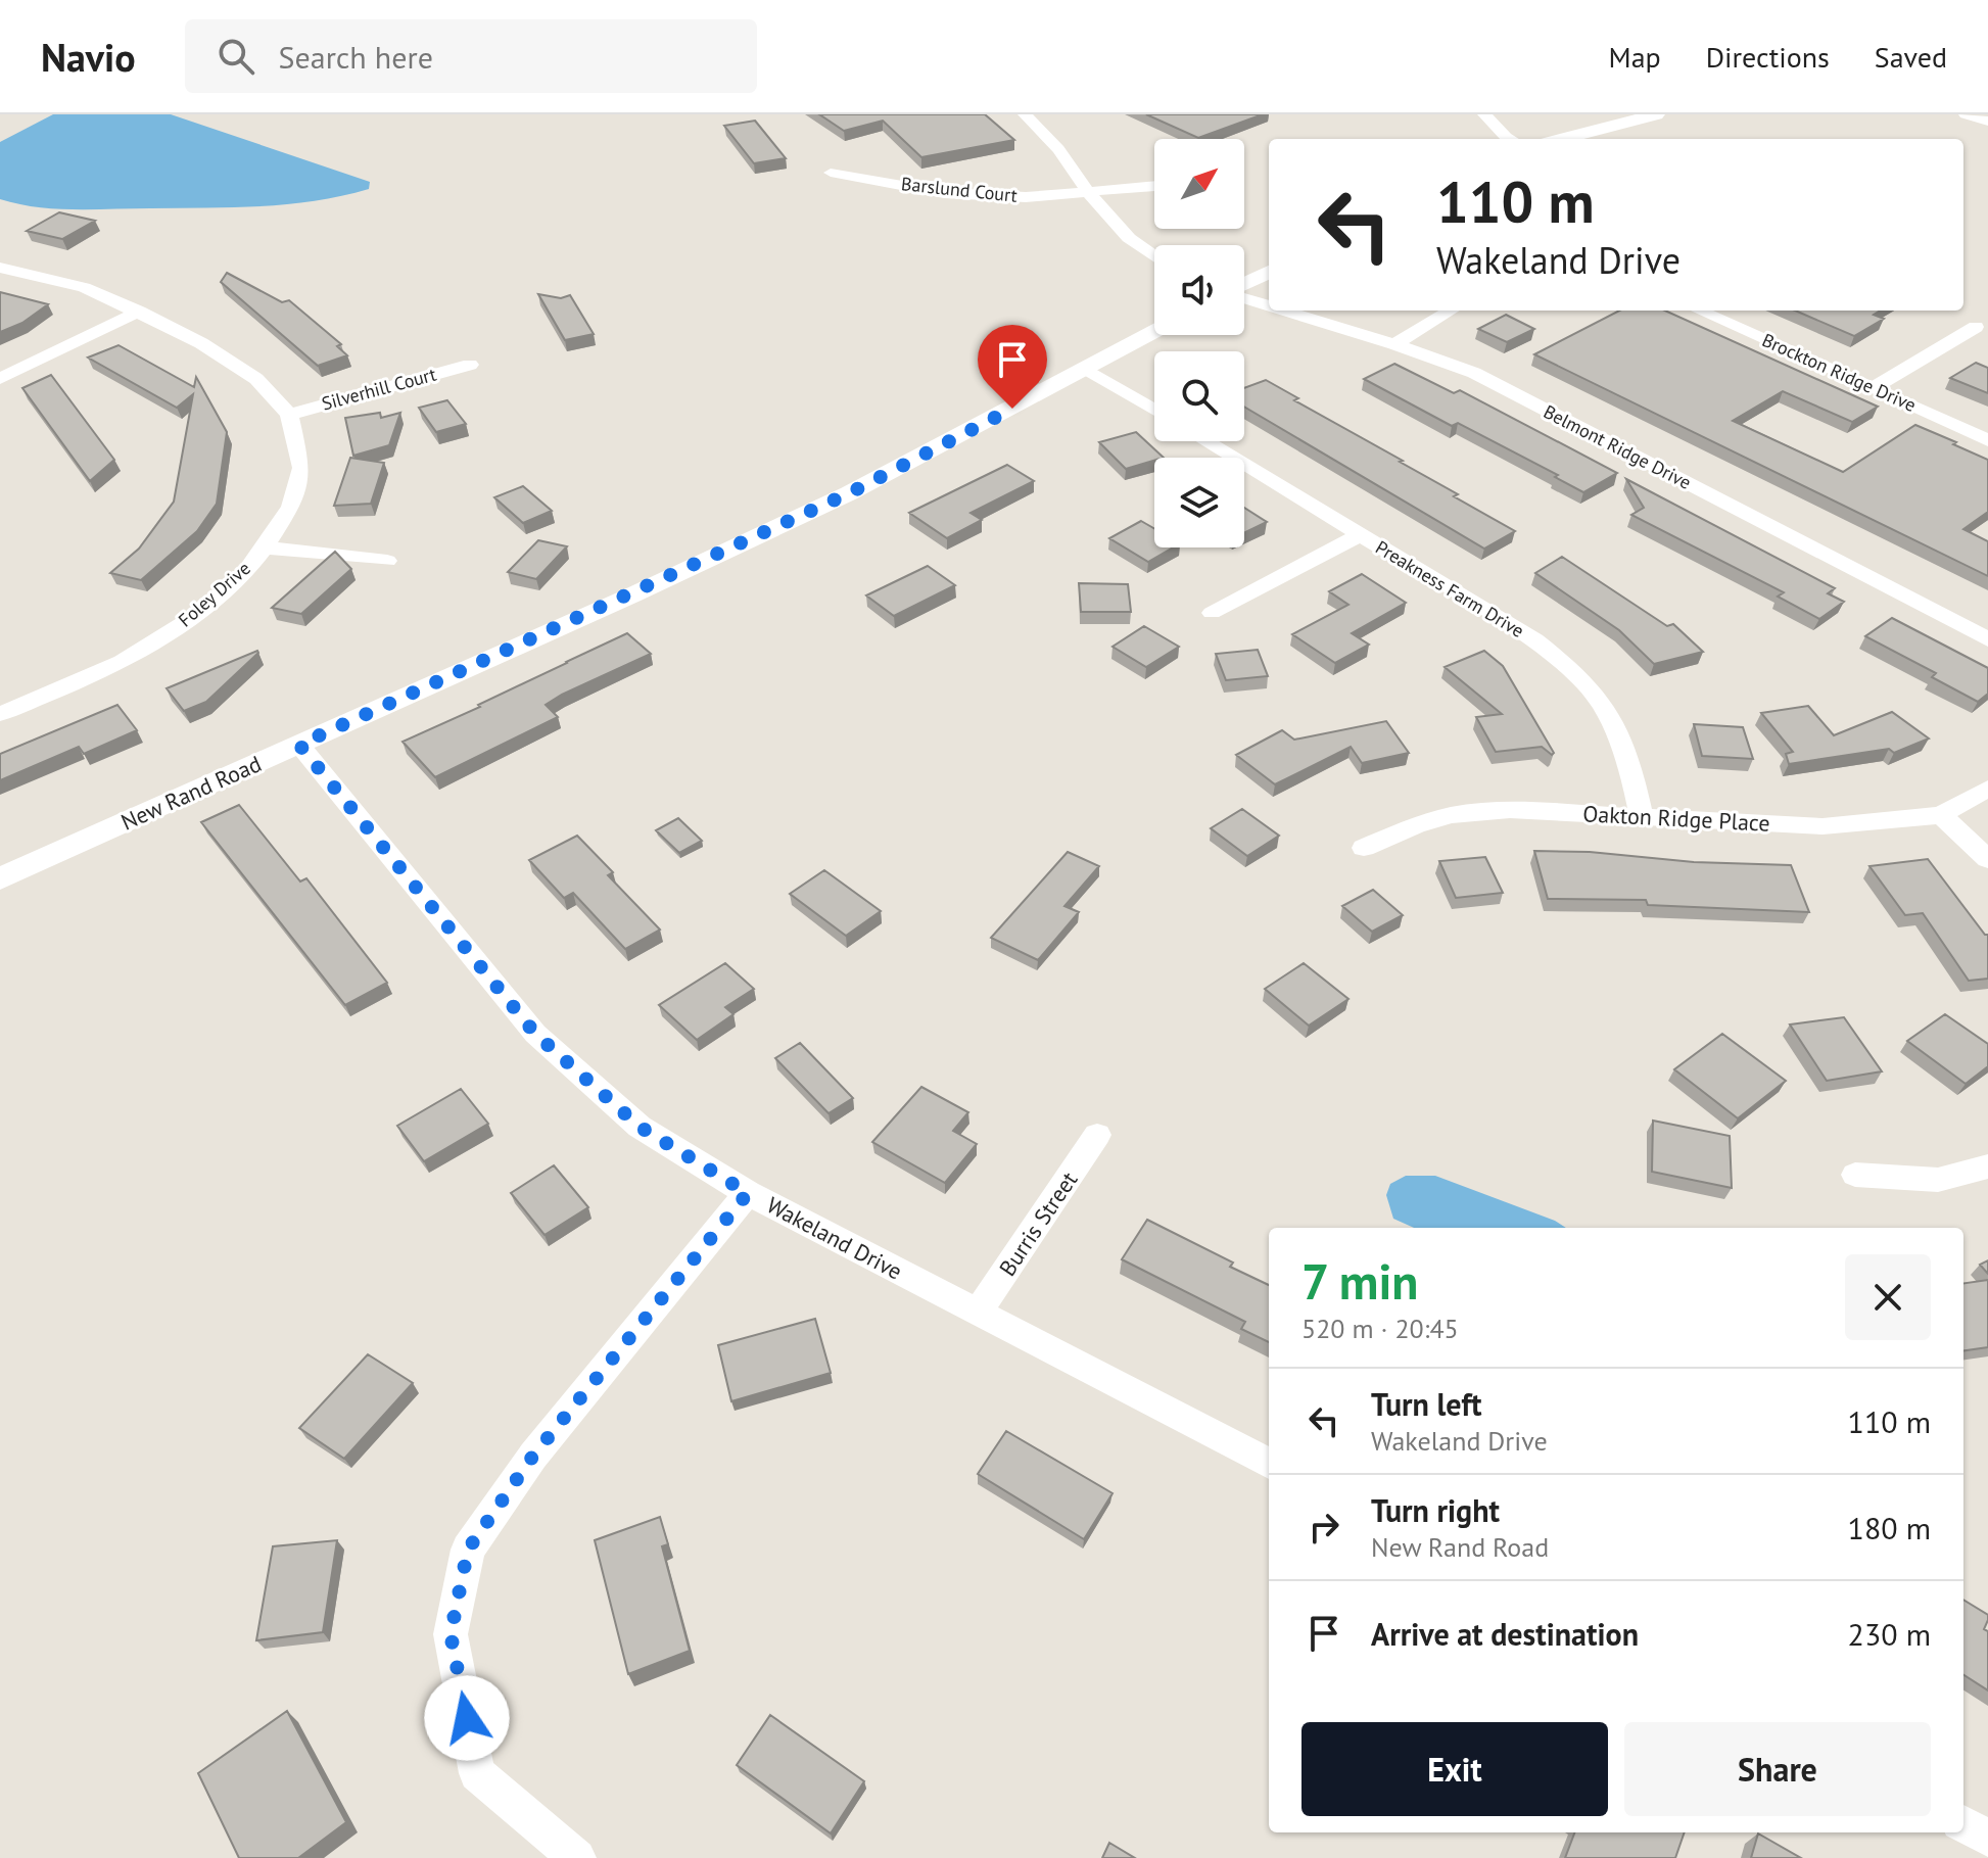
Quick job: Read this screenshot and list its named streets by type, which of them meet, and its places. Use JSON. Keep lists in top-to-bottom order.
{
  "streets": {
    "street": [
      "Barslund Court",
      "Brockton Ridge Drive",
      "Silverhill Court",
      "Belmont Ridge Drive",
      "Preakness Farm Drive",
      "Foley Drive",
      "New Rand Road",
      "Oakton Ridge Place",
      "Burris Street",
      "Wakeland Drive"
    ]
  },
  "crossings": [
    ["Silverhill Court", "Foley Drive"],
    ["Preakness Farm Drive", "Oakton Ridge Place"],
    ["New Rand Road", "Wakeland Drive"],
    ["Burris Street", "Wakeland Drive"]
  ],
  "north": "top right",
  "page": {
    "header": "Navio",
    "search": "Search here",
    "nav": ["Map", "Directions", "Saved"],
    "turn": ["110 m", "Wakeland Drive"],
    "heading": ["7 min", "520 m · 20:45"],
    "list": [
      {
        "name": "Turn left",
        "note": "Wakeland Drive",
        "value": "110 m"
      },
      {
        "name": "Turn right",
        "note": "New Rand Road",
        "value": "180 m"
      },
      {
        "name": "Arrive at destination",
        "value": "230 m"
      }
    ],
    "buttons": ["Exit", "Share"]
  }
}
